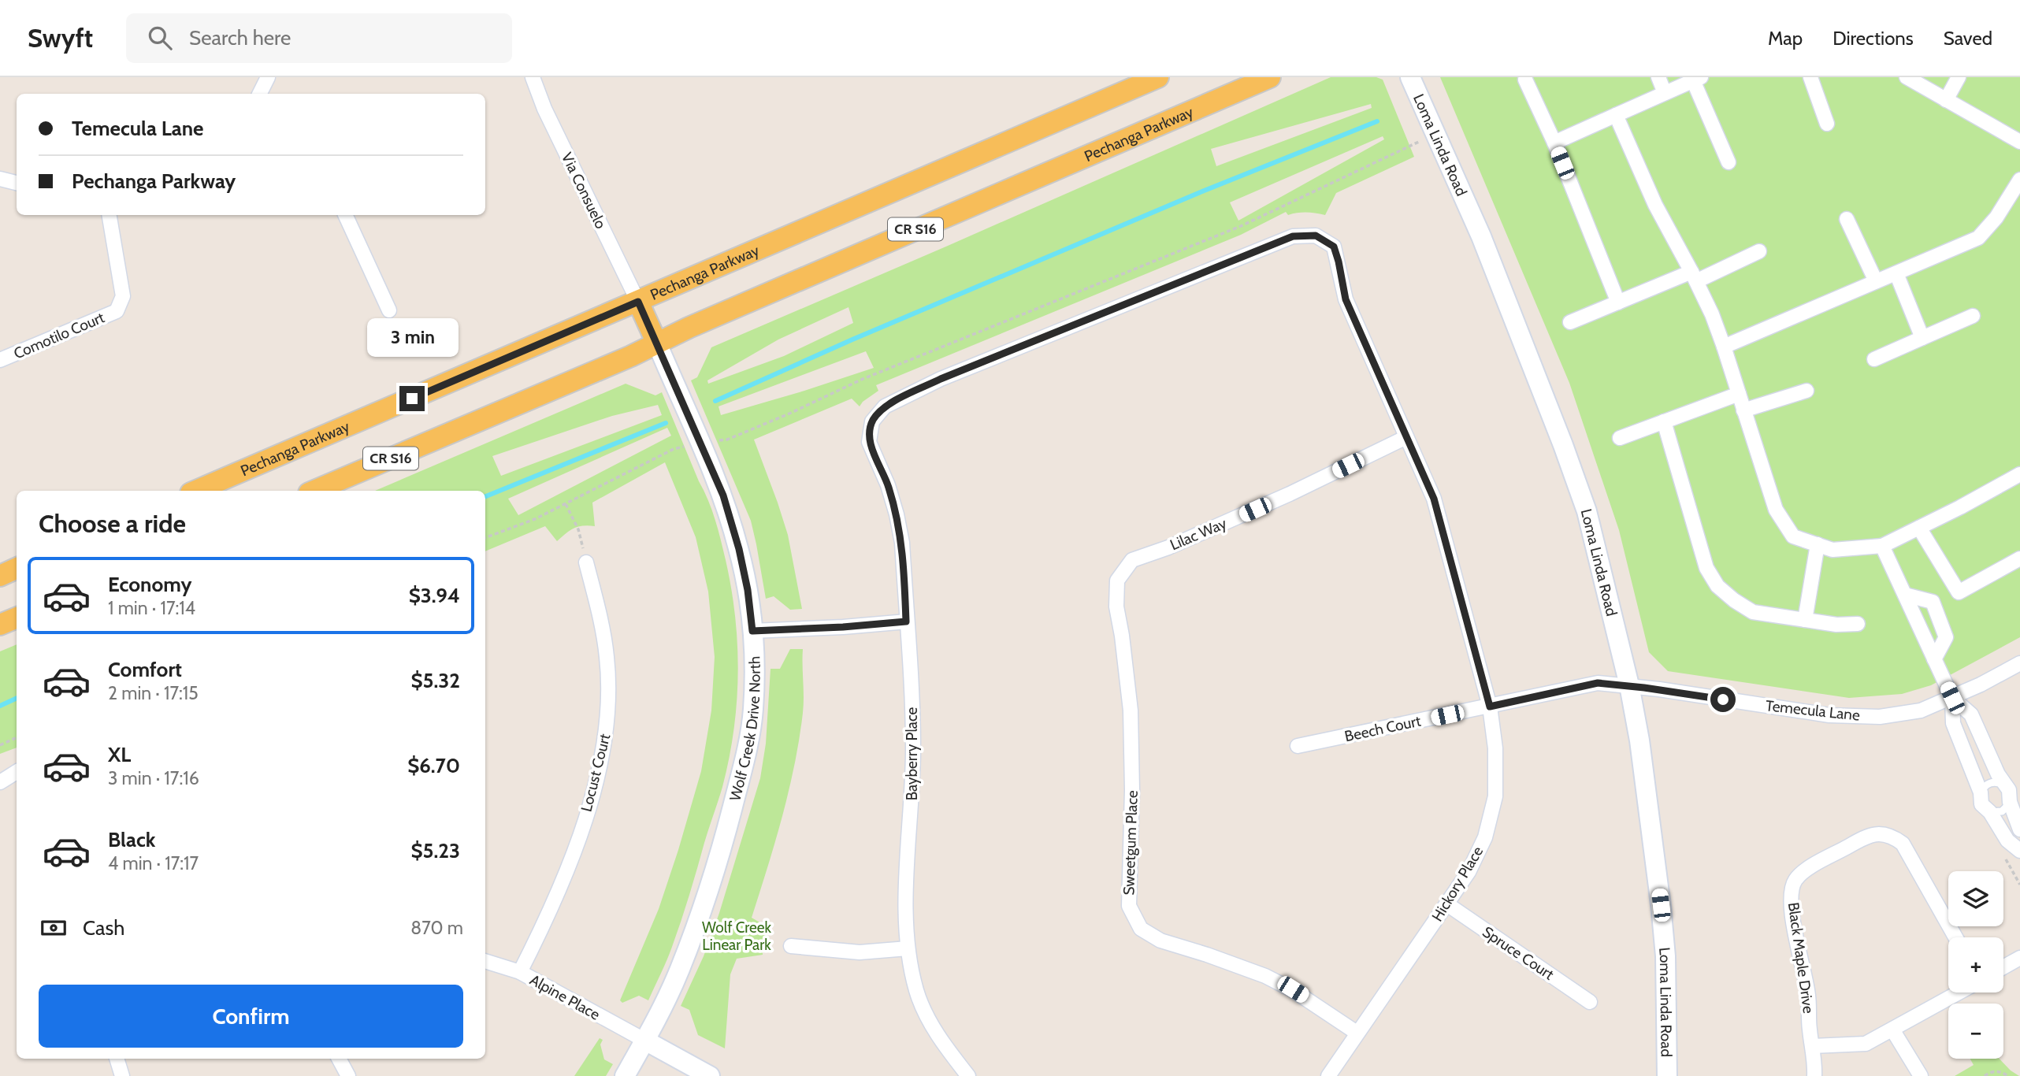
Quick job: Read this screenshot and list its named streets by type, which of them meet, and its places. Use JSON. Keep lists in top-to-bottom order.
{
  "streets": {
    "main road": ["Pechanga Parkway", "CR S16"],
    "street": [
      "Loma Linda Road",
      "Via Consuelo",
      "Comotilo Court",
      "Lilac Way",
      "Temecula Lane",
      "Wolf Creek Drive North",
      "Beech Court",
      "Bayberry Place",
      "Locust Court",
      "Sweetgum Place",
      "Hickory Place",
      "Spruce Court",
      "Black Maple Drive",
      "Alpine Place"
    ]
  },
  "crossings": [
    ["Pechanga Parkway", "Via Consuelo"],
    ["Pechanga Parkway", "Wolf Creek Drive North"],
    ["Loma Linda Road", "Temecula Lane"],
    ["Loma Linda Road", "Beech Court"],
    ["Lilac Way", "Sweetgum Place"],
    ["Lilac Way", "Hickory Place"],
    ["Temecula Lane", "Beech Court"],
    ["Wolf Creek Drive North", "Alpine Place"],
    ["Beech Court", "Hickory Place"],
    ["Bayberry Place", "Hickory Place"],
    ["Locust Court", "Alpine Place"],
    ["Sweetgum Place", "Hickory Place"],
    ["Hickory Place", "Spruce Court"]
  ],
  "parks": ["Wolf Creek Linear Park"],
  "page": {
    "header": "Swyft",
    "search": "Search here",
    "nav": ["Map", "Directions", "Saved"],
    "banner": ["Temecula Lane", "Pechanga Parkway"],
    "bubble": "3 min",
    "heading": "Choose a ride",
    "list": [
      {
        "name": "Economy",
        "note": "1 min · 17:14",
        "value": "$3.94"
      },
      {
        "name": "Comfort",
        "note": "2 min · 17:15",
        "value": "$5.32"
      },
      {
        "name": "XL",
        "note": "3 min · 17:16",
        "value": "$6.70"
      },
      {
        "name": "Black",
        "note": "4 min · 17:17",
        "value": "$5.23"
      }
    ],
    "map_buttons": ["+", "−"],
    "pay": ["Cash", "870 m"],
    "buttons": "Confirm"
  }
}
